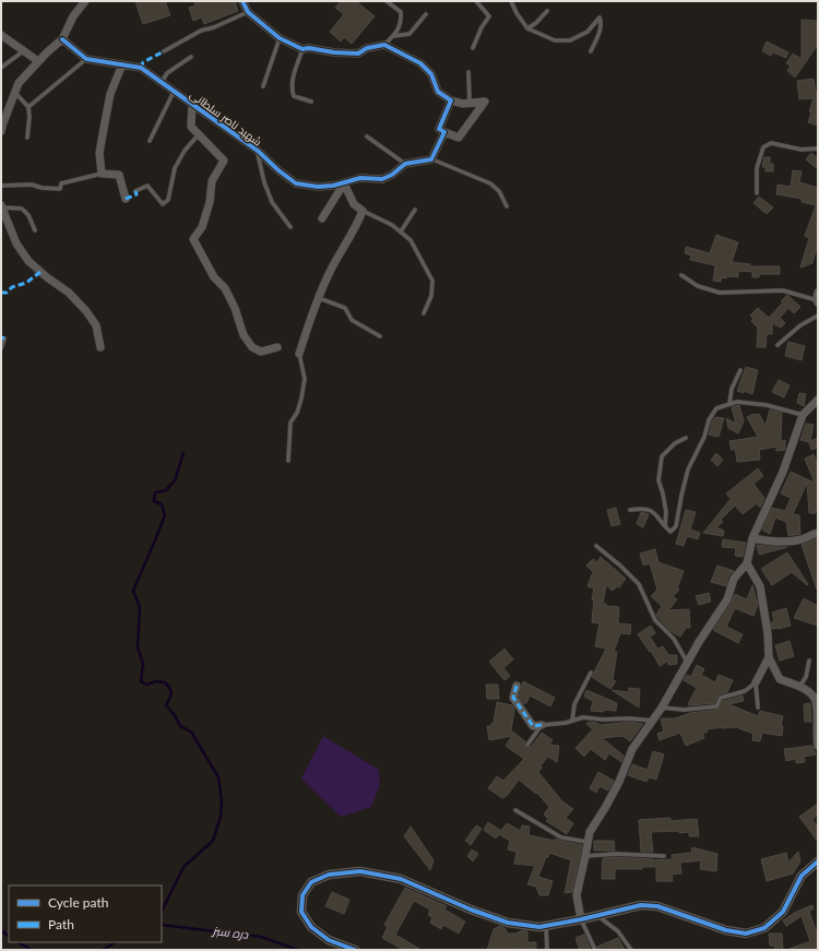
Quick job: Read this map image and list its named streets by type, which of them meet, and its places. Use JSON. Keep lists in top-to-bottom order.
{
  "streets": {
    "street": ["شهید ناصر سلطانی"]
  },
  "water": ["دره سبز"],
  "legend": ["Cycle path", "Path"]
}
